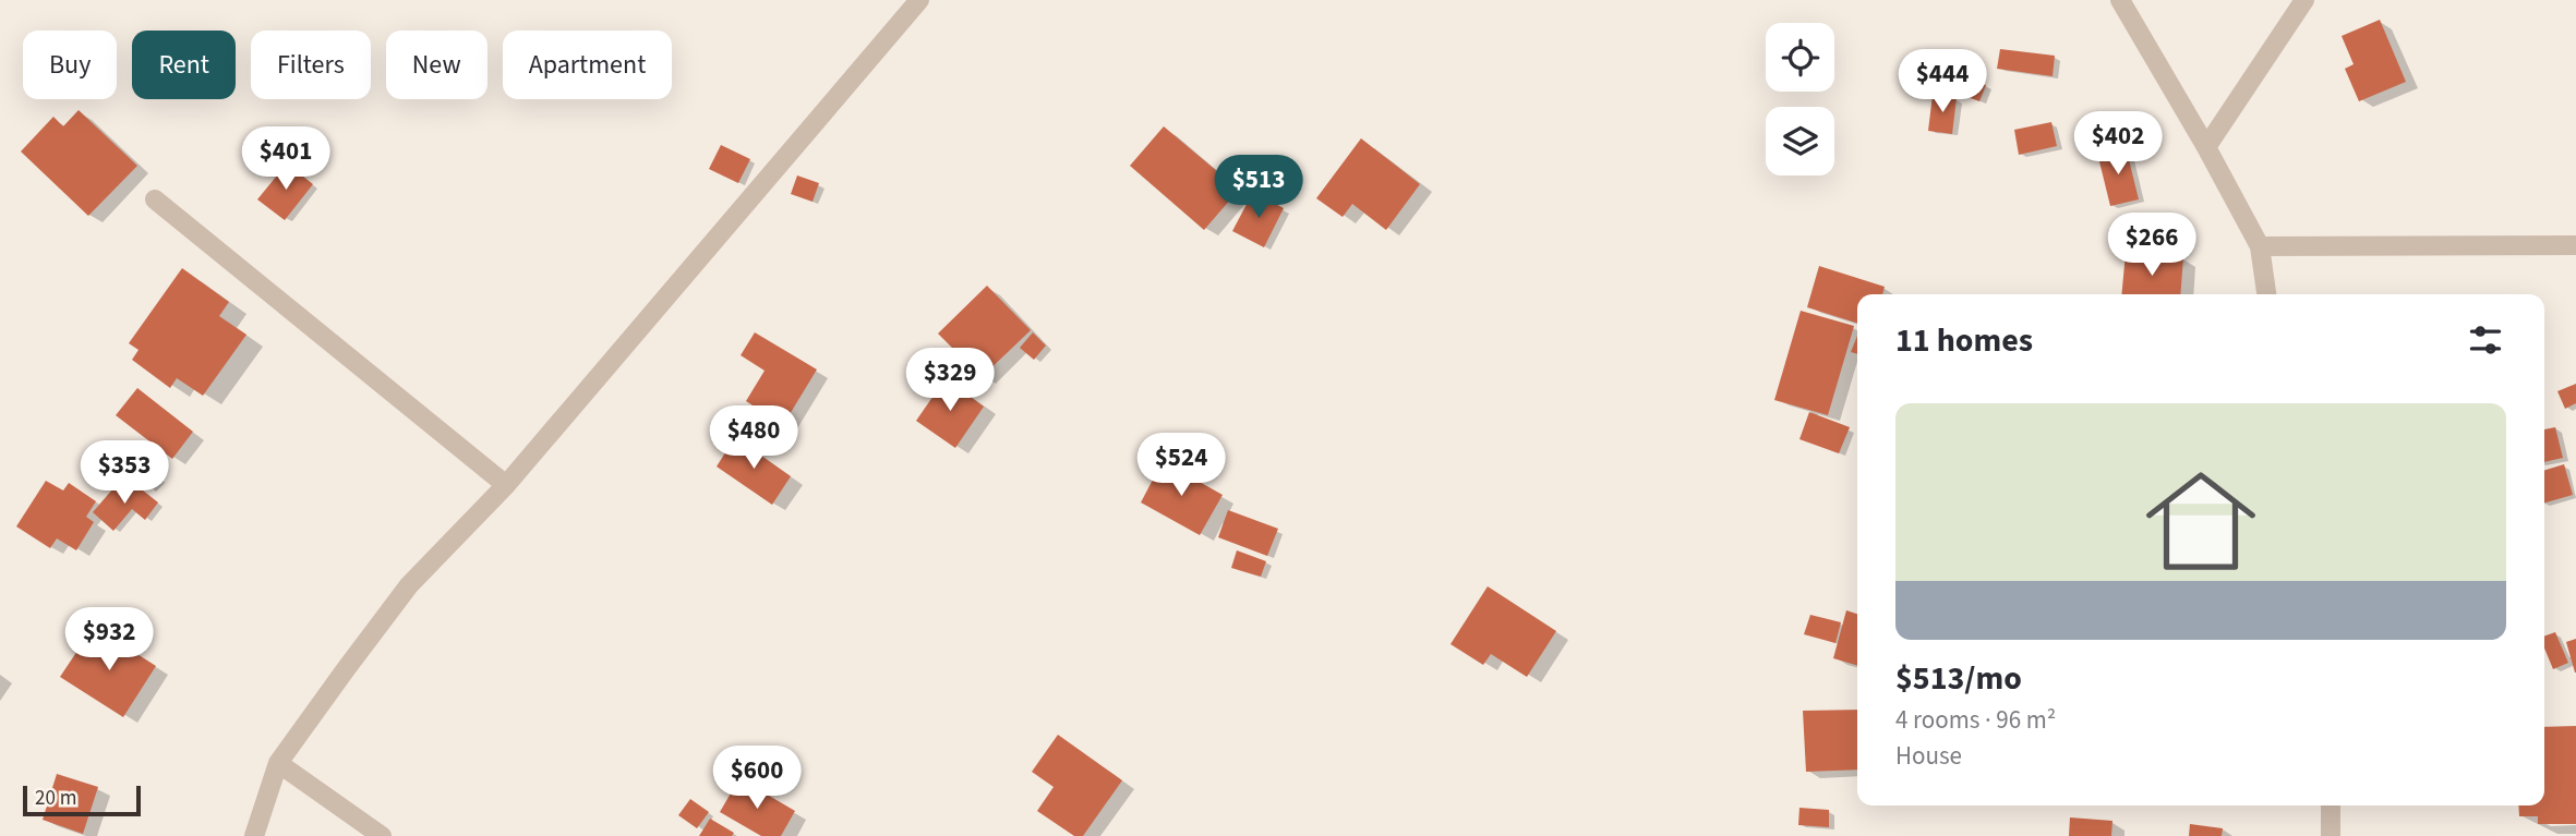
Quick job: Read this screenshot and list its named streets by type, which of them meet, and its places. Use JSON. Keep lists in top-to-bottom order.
{
  "scale_bar": "20 m",
  "page": {
    "chip": [
      "Buy",
      "Rent",
      "Filters",
      "New",
      "Apartment"
    ],
    "price": [
      "$444",
      "$402",
      "$401",
      "$513",
      "$266",
      "$329",
      "$480",
      "$524",
      "$353",
      "$932",
      "$600"
    ],
    "heading": "11 homes",
    "list": [
      {
        "name": "$513/mo",
        "note": "4 rooms · 96 m² · House"
      }
    ],
    "scale": "20 m"
  }
}
